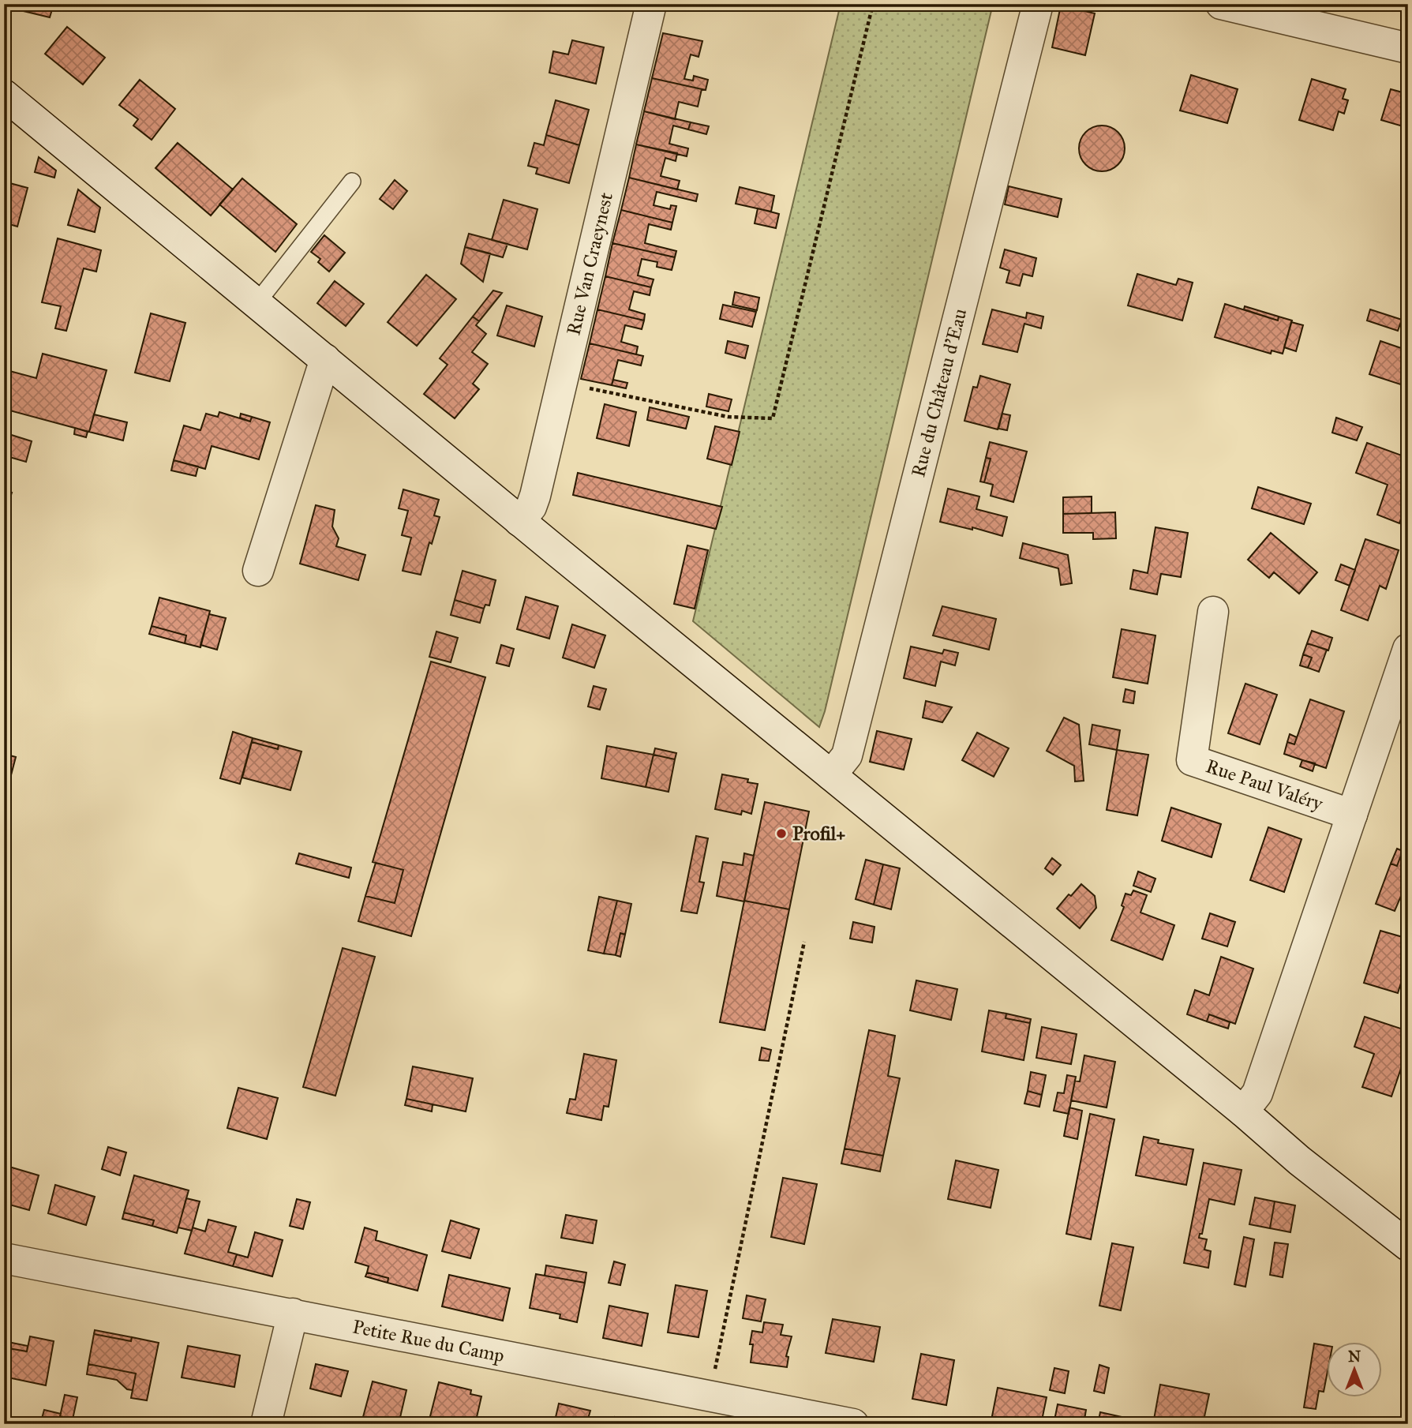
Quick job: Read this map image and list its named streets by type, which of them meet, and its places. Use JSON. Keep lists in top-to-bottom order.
{
  "streets": {
    "street": [
      "Rue Van Craeynest",
      "Rue du Château d'Eau",
      "Rue Paul Valéry",
      "Petite Rue du Camp"
    ]
  },
  "places": ["Profil+"],
  "north": "top"
}
